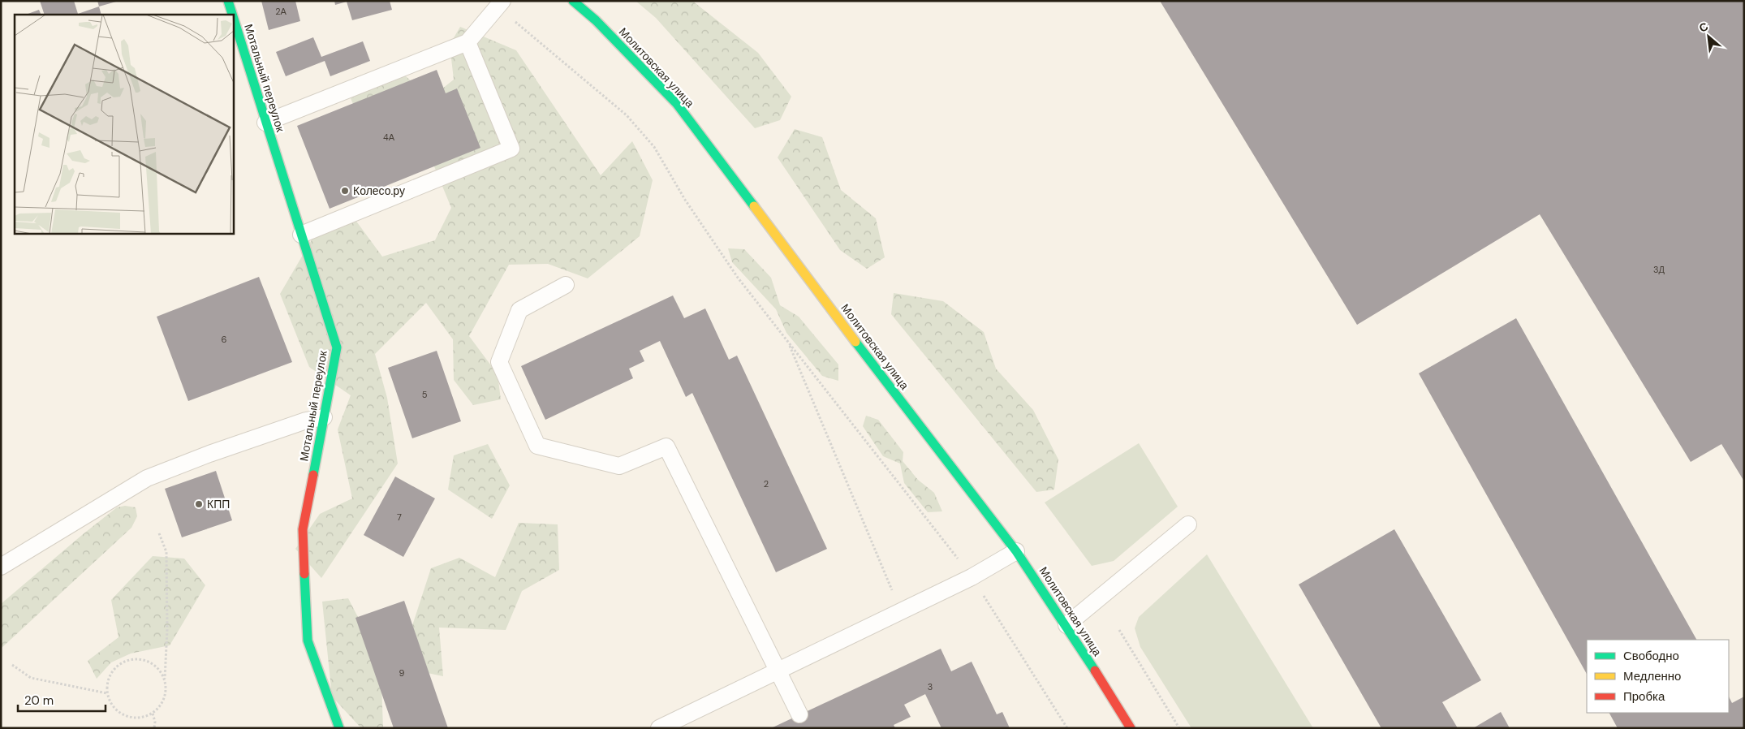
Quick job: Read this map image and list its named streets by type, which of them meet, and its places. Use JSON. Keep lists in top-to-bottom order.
{
  "streets": {
    "street": ["Молитовская улица", "Мотальный переулок"]
  },
  "places": ["Колесо.ру", "КПП"],
  "house_numbers": [
    "2А",
    "4А",
    "3Д",
    "6",
    "5",
    "2",
    "7",
    "9",
    "3"
  ],
  "legend": ["Свободно", "Медленно", "Пробка"],
  "scale_bar": "20 m",
  "north": "top left"
}
